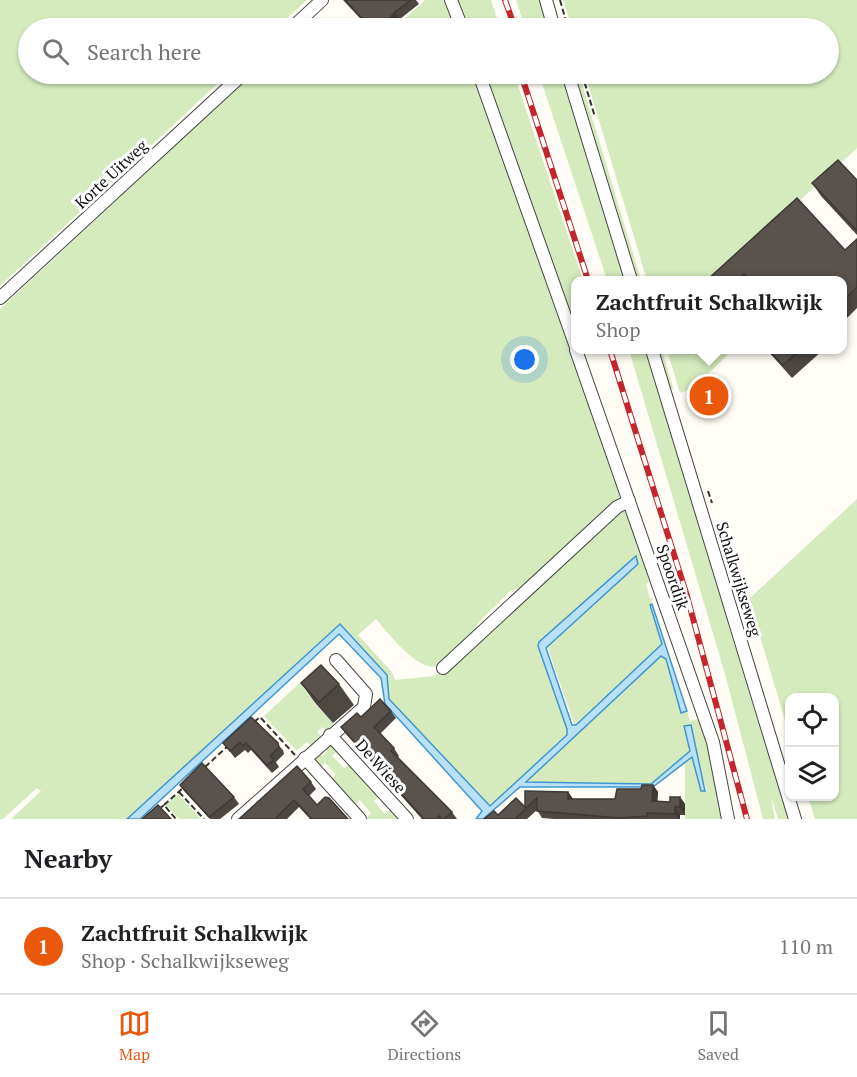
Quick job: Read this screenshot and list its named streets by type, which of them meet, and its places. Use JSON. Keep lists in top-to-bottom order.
{
  "streets": {
    "street": [
      "Korte Uitweg",
      "Spoordijk",
      "Schalkwijkseweg",
      "De Wiese"
    ]
  },
  "page": {
    "search": "Search here",
    "popup": ["Zachtfruit Schalkwijk", "Shop"],
    "pins": "1",
    "heading": "Nearby",
    "list": [
      {
        "mark": "1",
        "name": "Zachtfruit Schalkwijk",
        "note": "Shop · Schalkwijkseweg",
        "value": "110 m"
      }
    ],
    "nav": ["Map", "Directions", "Saved"]
  }
}
